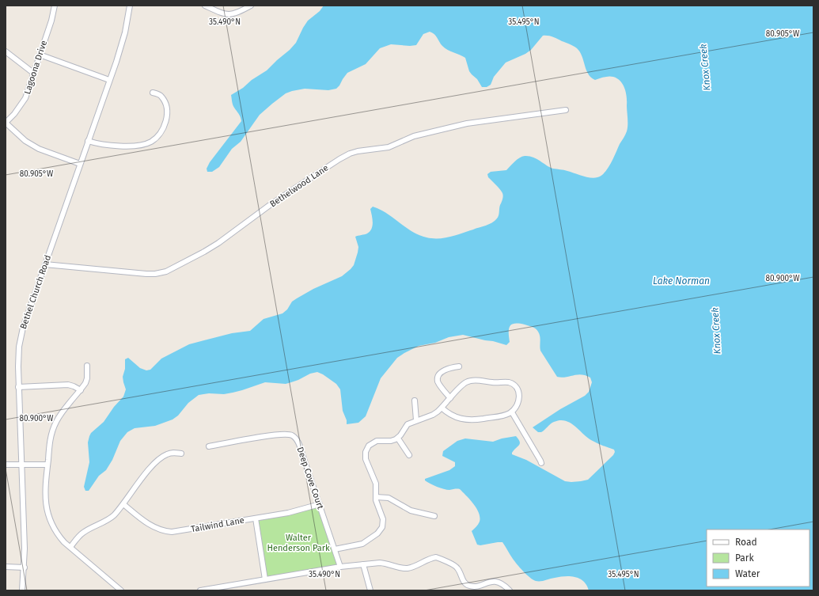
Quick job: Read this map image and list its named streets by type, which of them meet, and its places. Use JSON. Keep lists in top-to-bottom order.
{
  "streets": {
    "street": [
      "Lagoona Drive",
      "Bethelwood Lane",
      "Bethel Church Road",
      "Deep Cove Court",
      "Tailwind Lane"
    ]
  },
  "crossings": [
    ["Bethelwood Lane", "Bethel Church Road"],
    ["Deep Cove Court", "Tailwind Lane"]
  ],
  "water": ["Knox Creek", "Lake Norman"],
  "parks": ["Walter Henderson Park"],
  "legend": ["Road", "Park", "Water"],
  "coordinates": [
    "35.490°N",
    "35.495°N",
    "80.905°W",
    "80.900°W"
  ]
}
